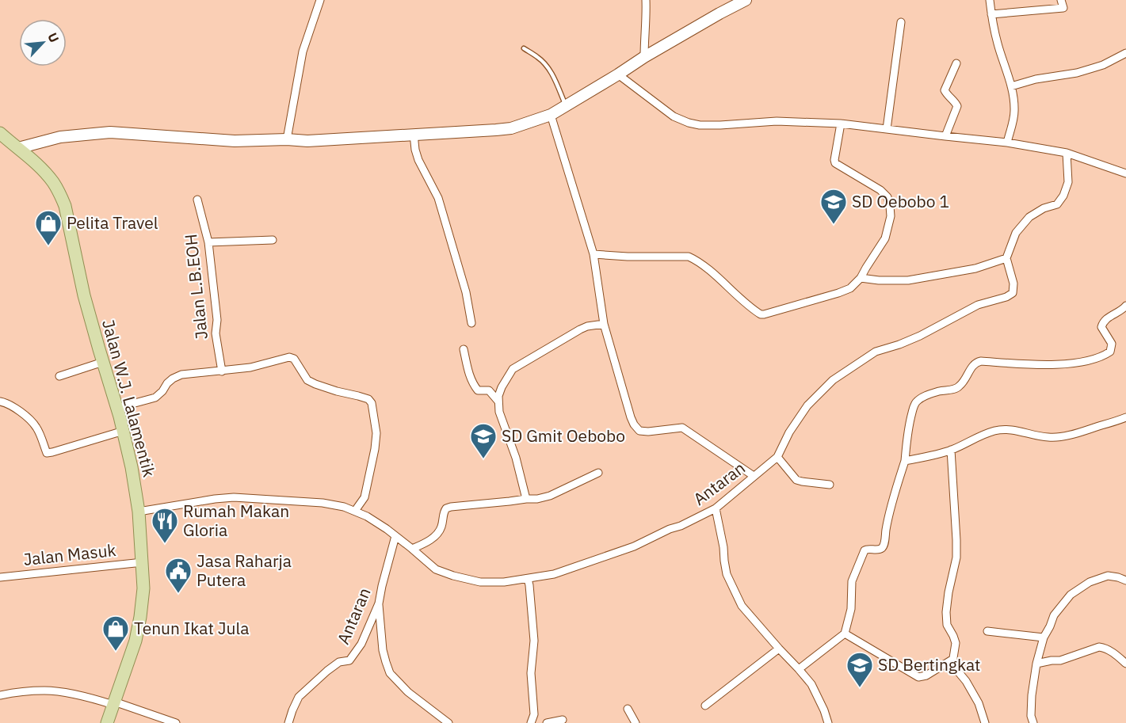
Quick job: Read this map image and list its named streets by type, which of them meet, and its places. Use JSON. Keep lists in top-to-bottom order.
{
  "streets": {
    "main road": ["Jalan W.J. Lalamentik"],
    "street": ["Jalan L.B.EOH", "Antaran", "Jalan Masuk"]
  },
  "crossings": [
    ["Jalan W.J. Lalamentik", "Jalan Masuk"]
  ],
  "places": {
    "school or university": ["SD Oebobo 1", "SD Gmit Oebobo", "SD Bertingkat"],
    "shop": ["Pelita Travel", "Tenun Ikat Jula"],
    "restaurant": ["Rumah Makan Gloria"],
    "public building": ["Jasa Raharja Putera"]
  },
  "north": "top right"
}
